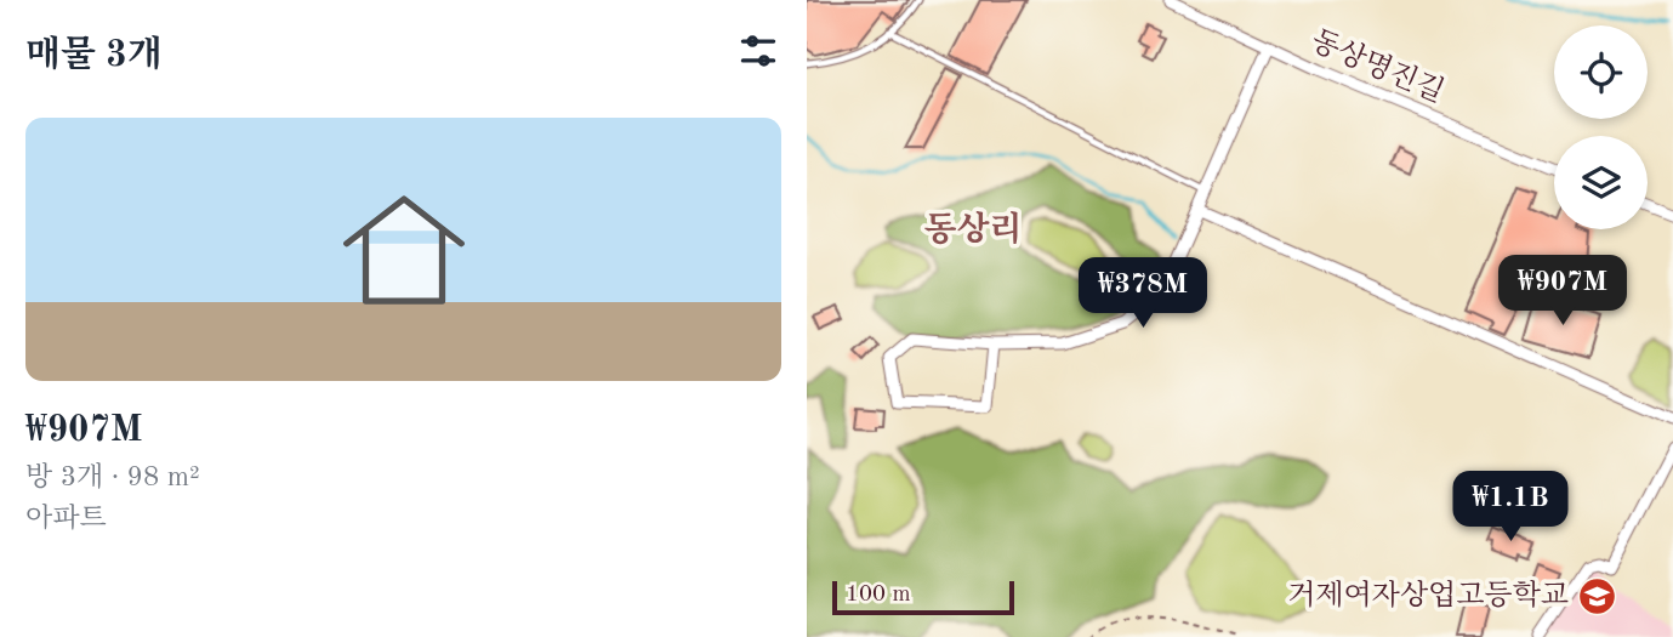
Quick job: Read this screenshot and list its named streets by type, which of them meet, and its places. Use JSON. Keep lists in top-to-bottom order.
{
  "streets": {
    "street": ["동상명진길"]
  },
  "districts": ["동상리"],
  "places": {
    "school or university": ["거제여자상업고등학교"]
  },
  "scale_bar": "100 m",
  "page": {
    "heading": "매물 3개",
    "list": [
      {
        "name": "₩907M",
        "note": "방 3개 · 98 m² · 아파트"
      }
    ],
    "price": ["₩907M", "₩378M", "₩1.1B"],
    "scale": "100 m"
  }
}
